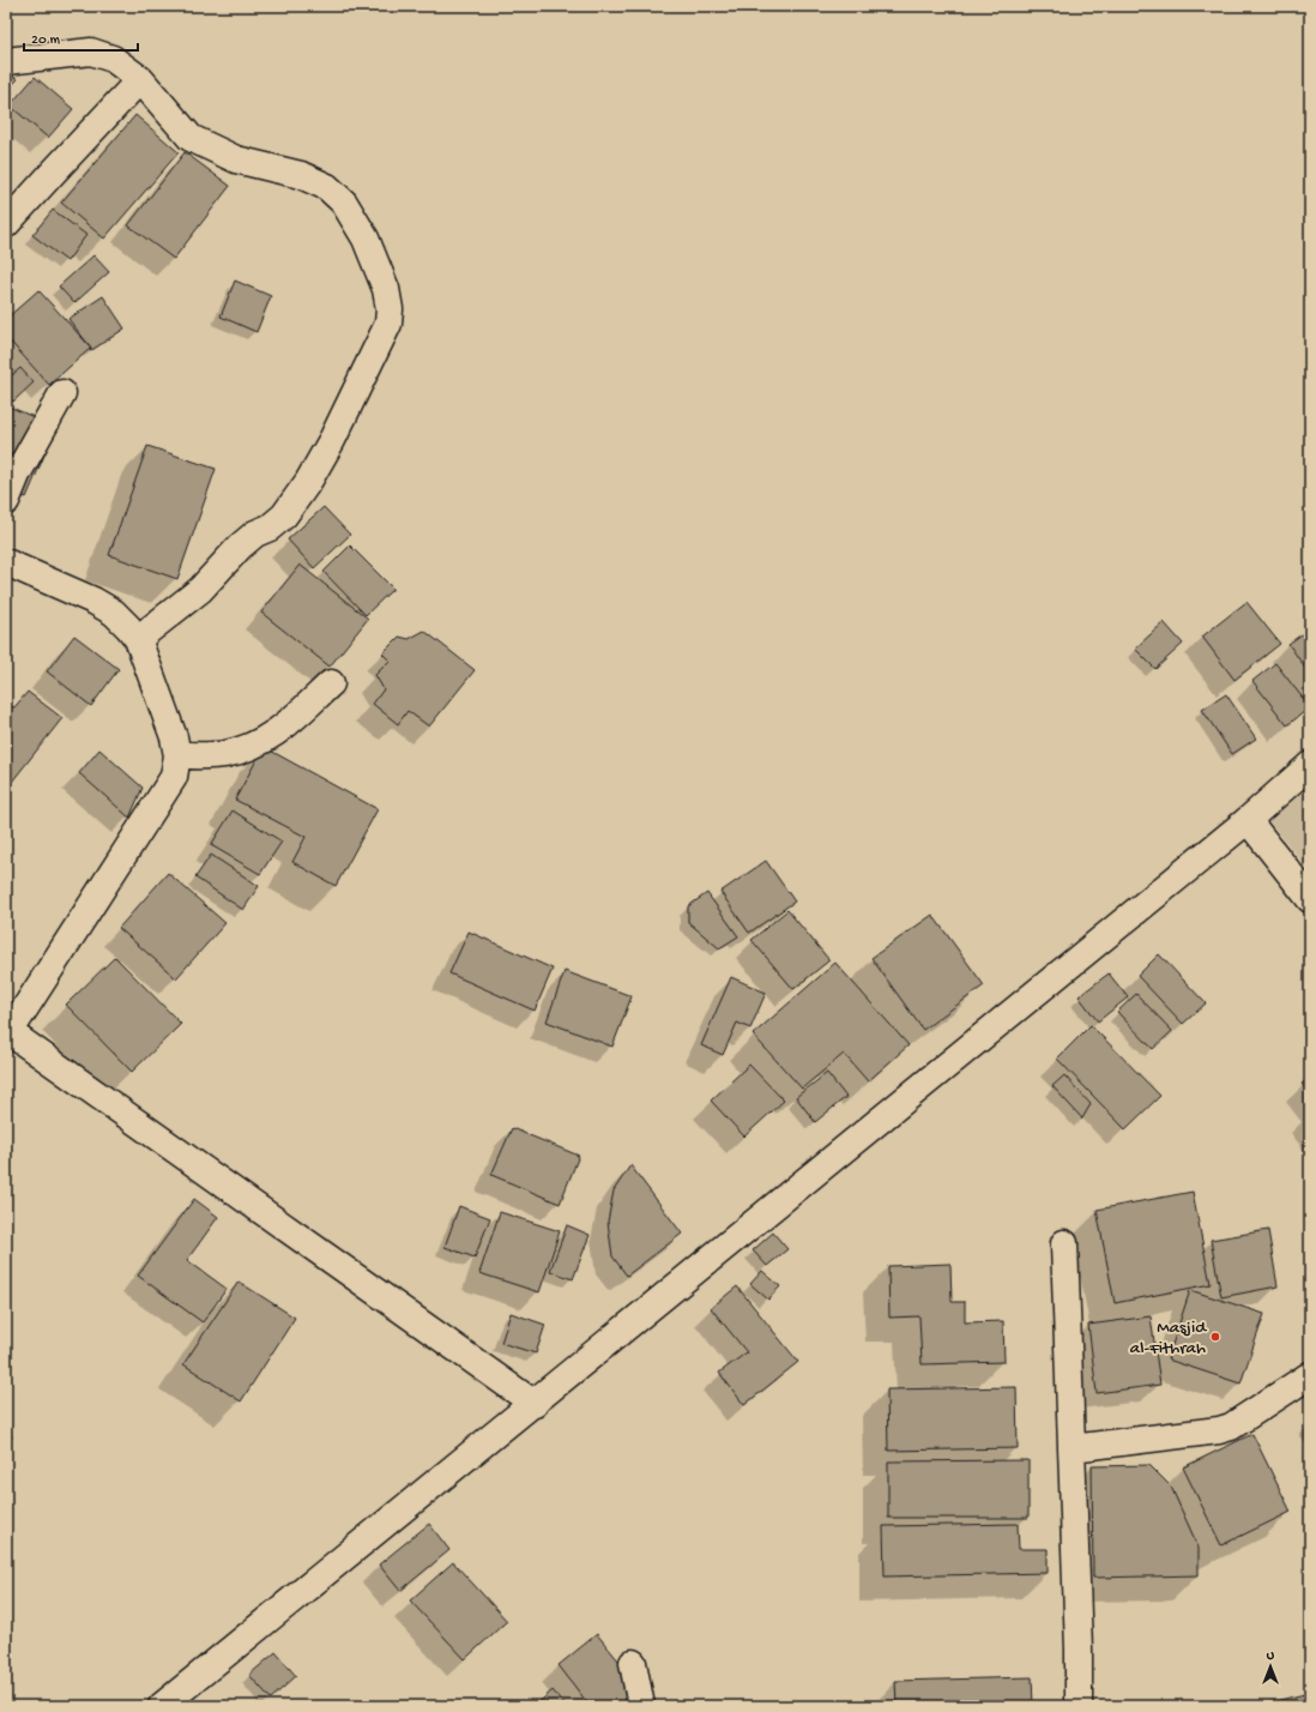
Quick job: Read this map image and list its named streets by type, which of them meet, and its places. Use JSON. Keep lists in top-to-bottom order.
{
  "places": ["Masjid al-Fithrah"],
  "scale_bar": "20 m",
  "north": "top"
}
